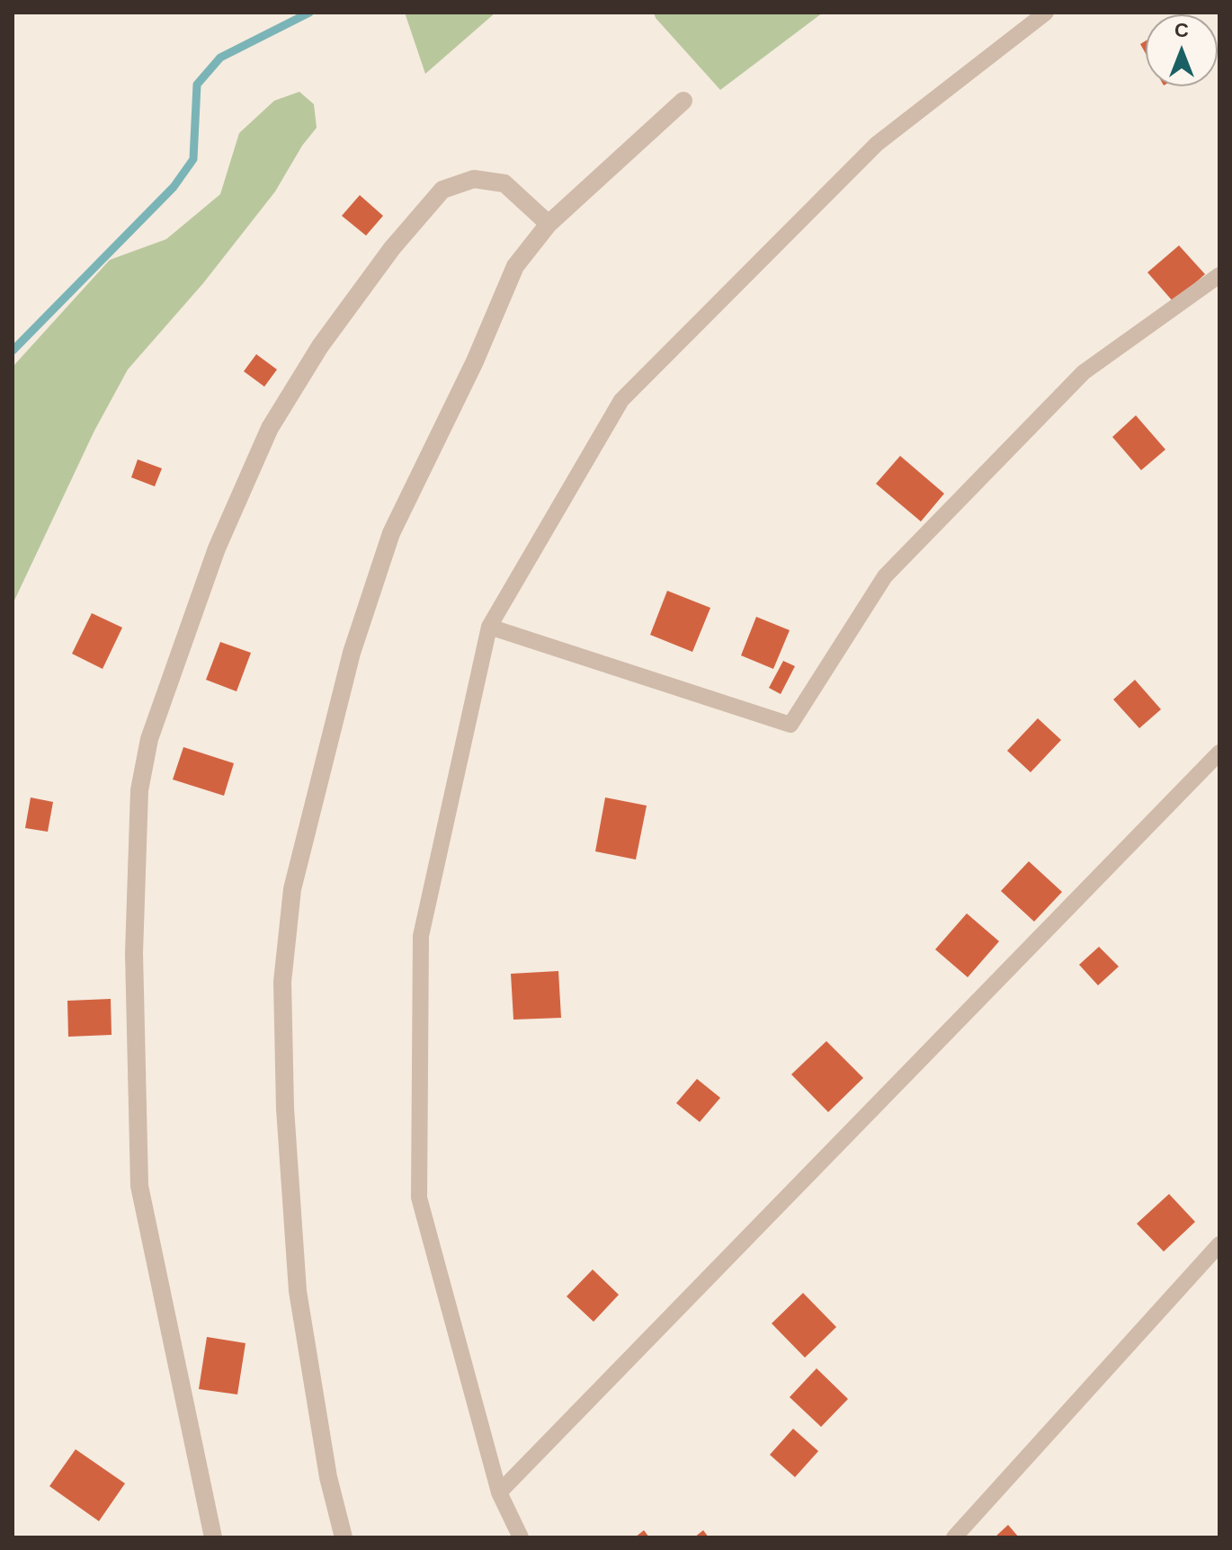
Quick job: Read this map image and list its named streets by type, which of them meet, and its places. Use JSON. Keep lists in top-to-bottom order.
{
  "north": "top"
}
